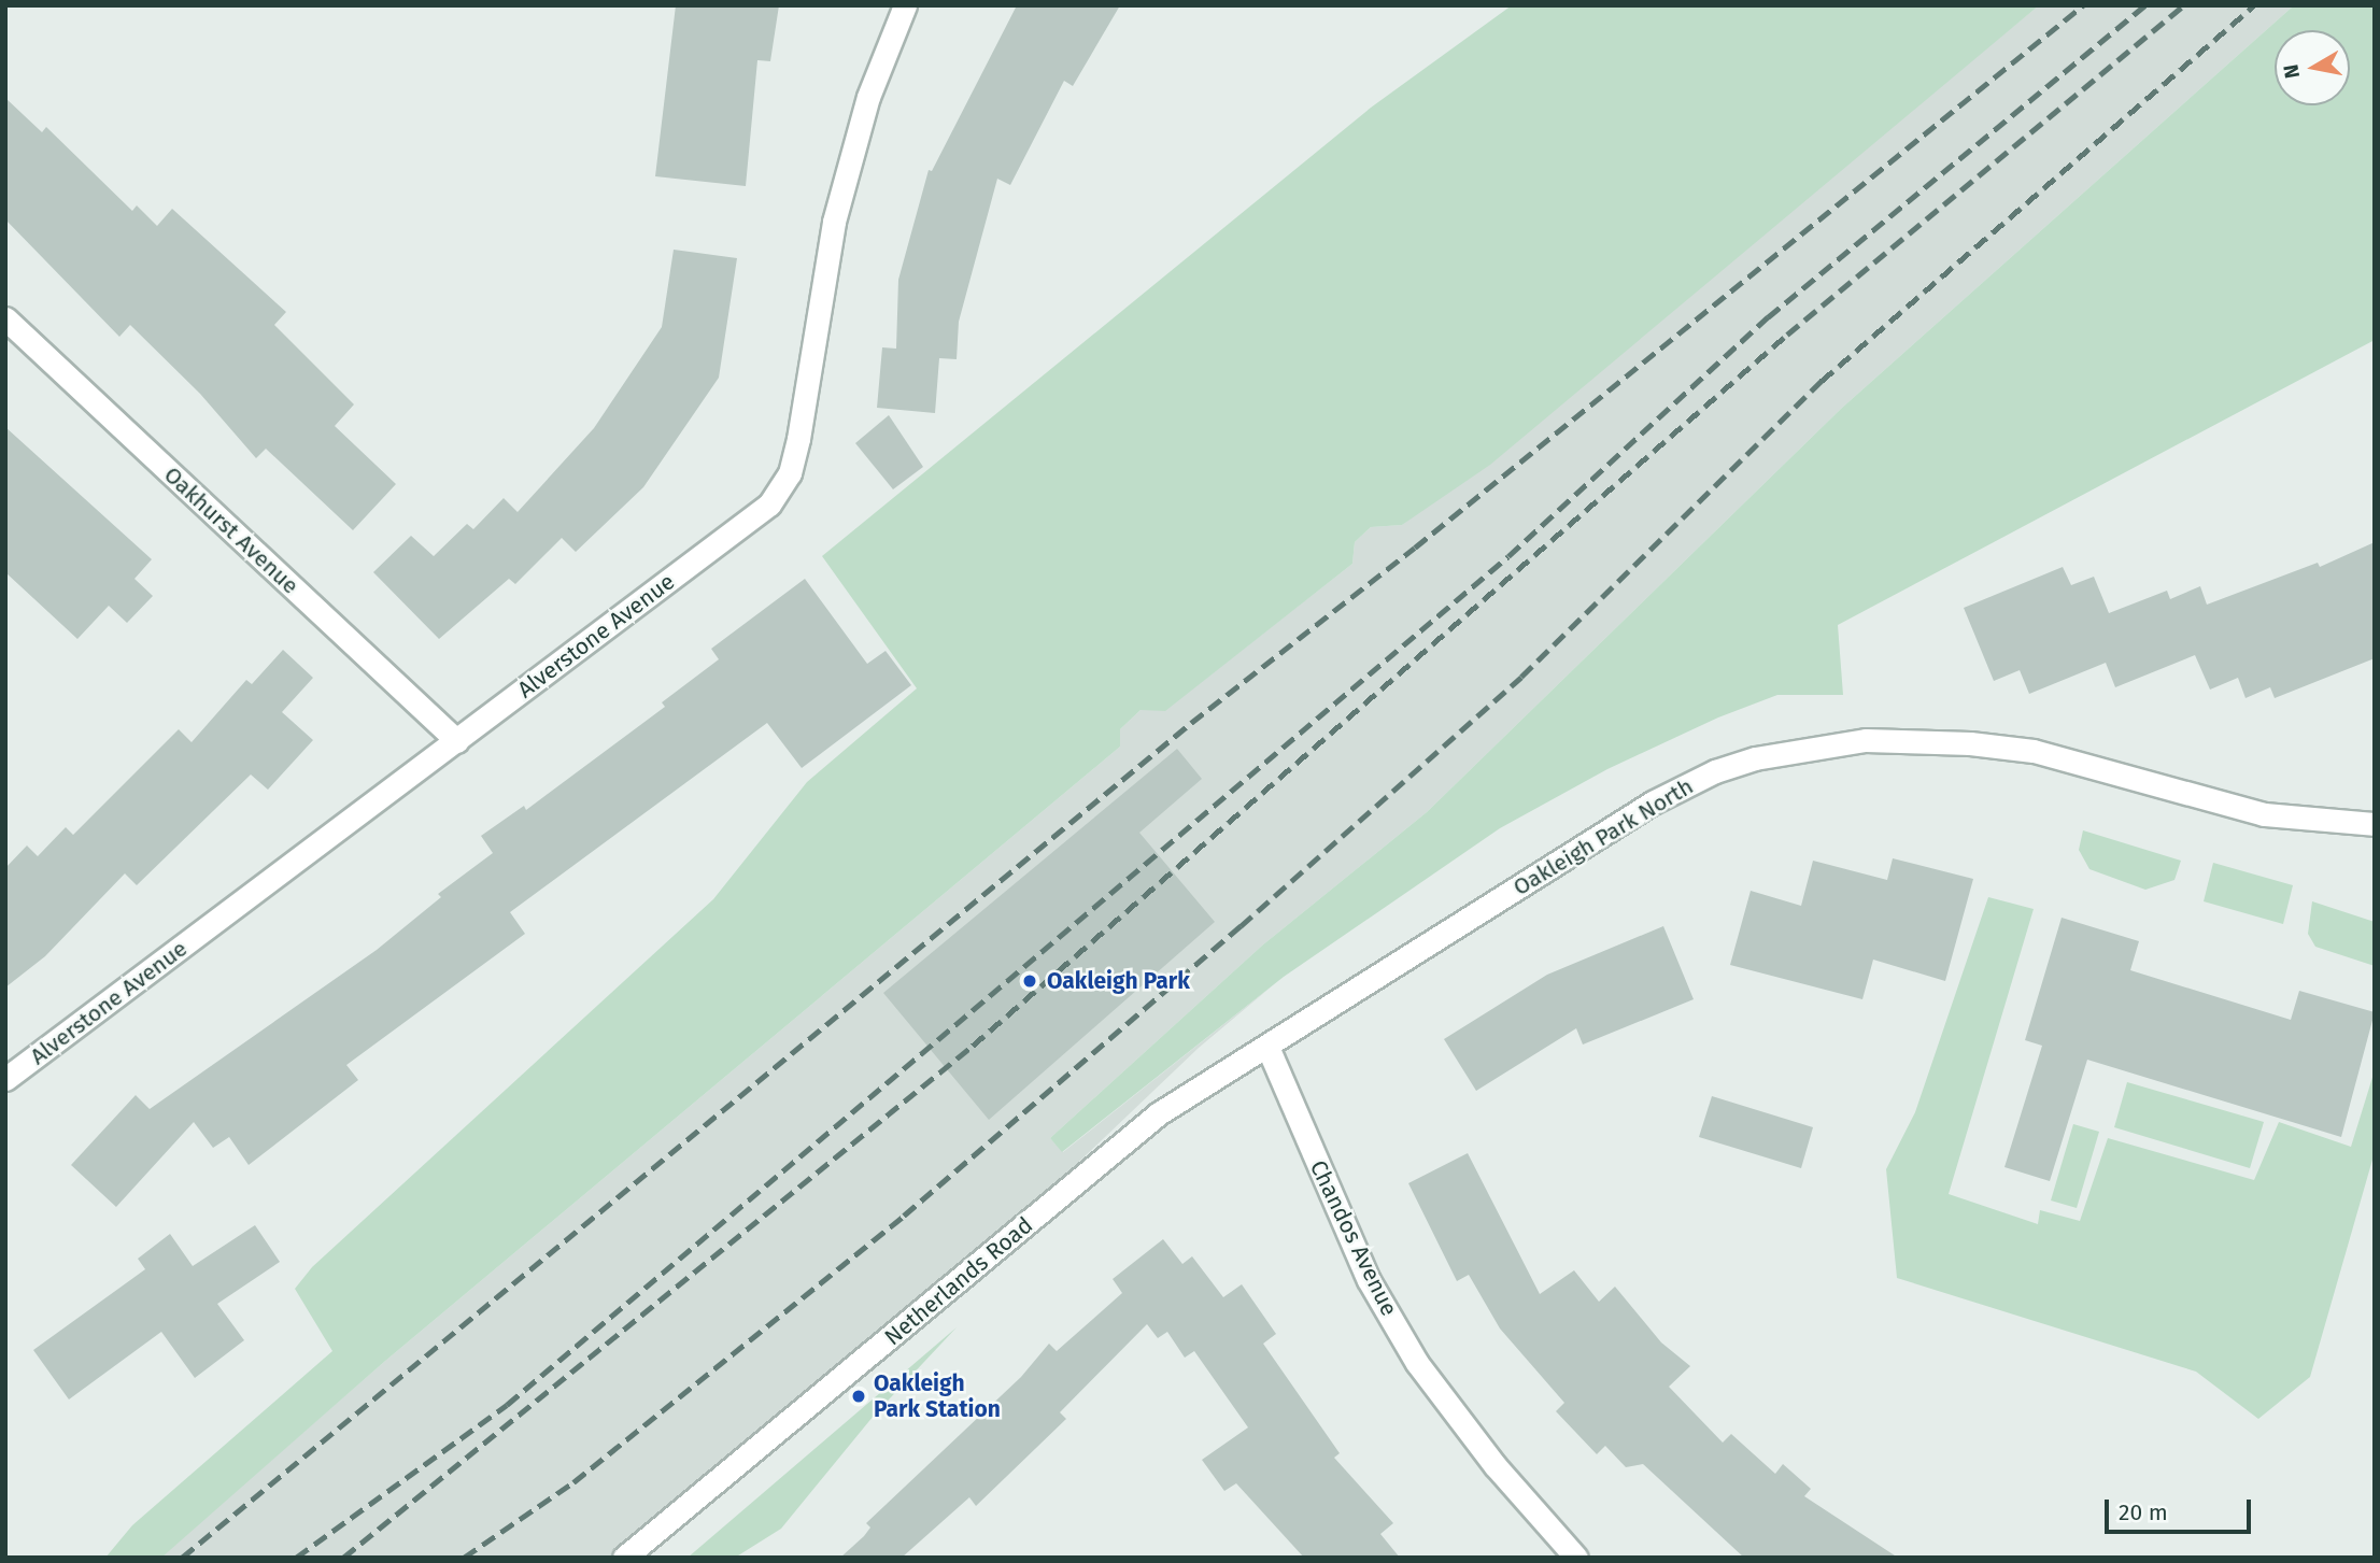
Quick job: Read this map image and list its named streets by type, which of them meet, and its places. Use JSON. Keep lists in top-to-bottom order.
{
  "streets": {
    "street": [
      "Oakhurst Avenue",
      "Alverstone Avenue",
      "Oakleigh Park North",
      "Chandos Avenue",
      "Netherlands Road"
    ]
  },
  "crossings": [
    ["Oakhurst Avenue", "Alverstone Avenue"],
    ["Oakleigh Park North", "Chandos Avenue"],
    ["Oakleigh Park North", "Netherlands Road"],
    ["Chandos Avenue", "Netherlands Road"]
  ],
  "places": ["Oakleigh Park", "Oakleigh Park Station"],
  "scale_bar": "20 m",
  "north": "left"
}
